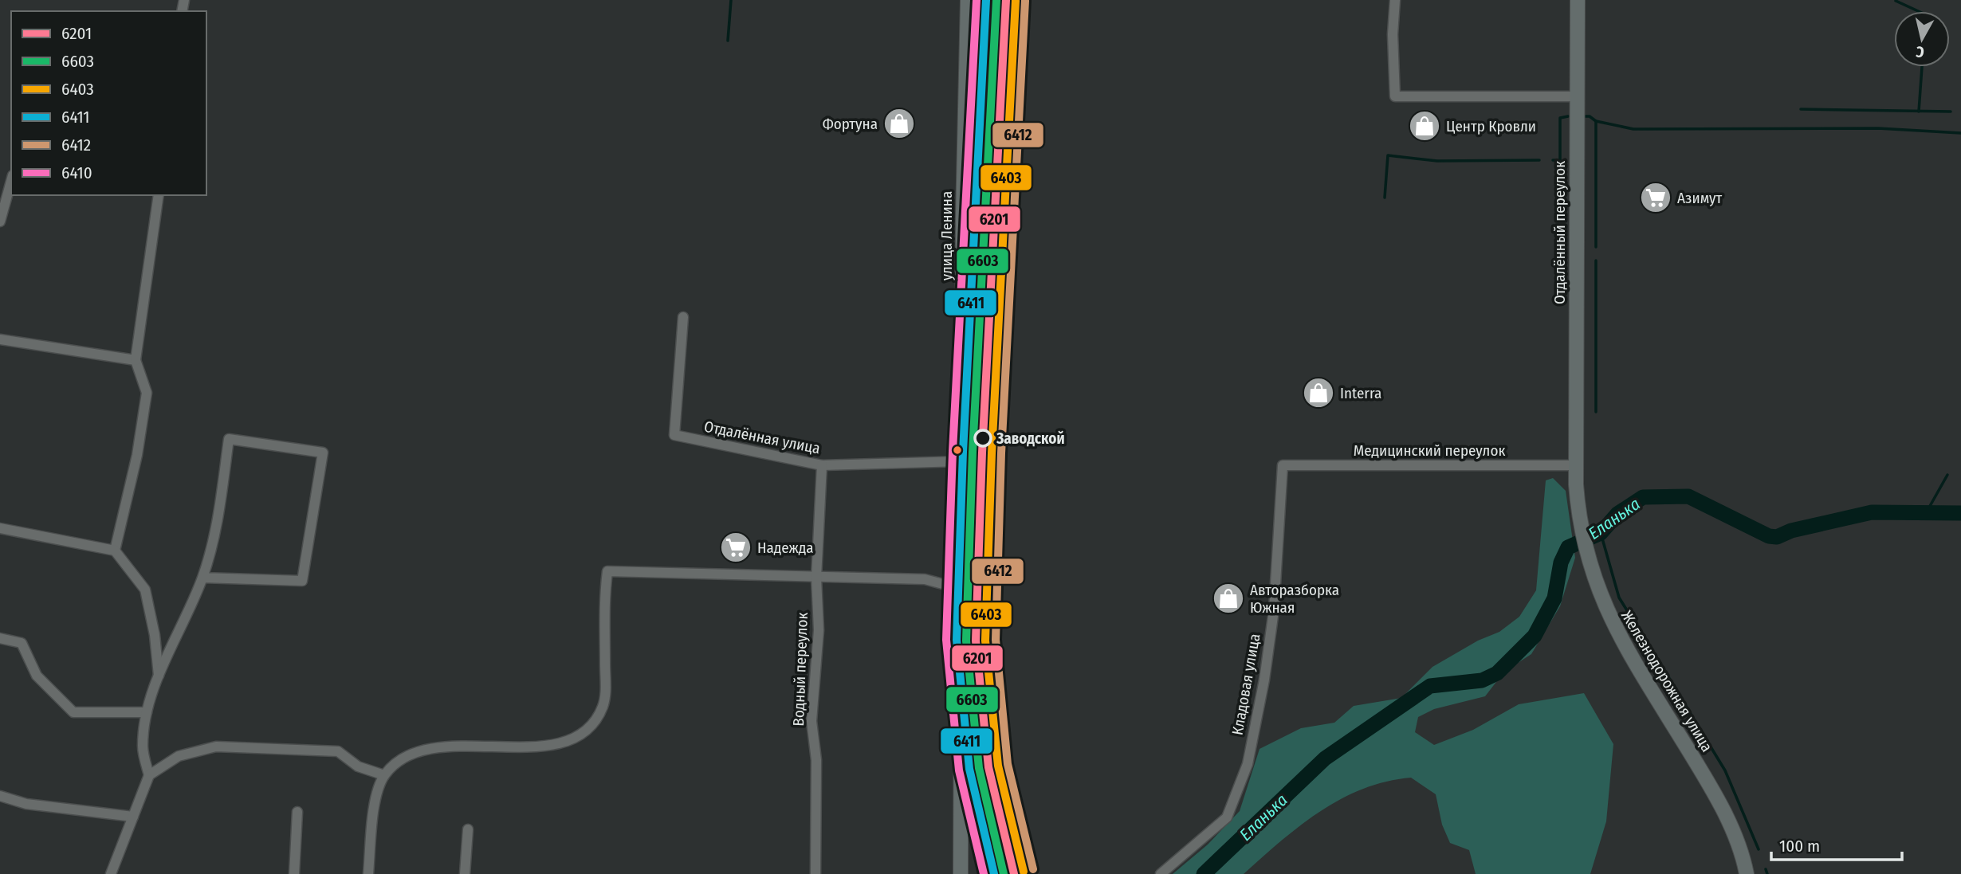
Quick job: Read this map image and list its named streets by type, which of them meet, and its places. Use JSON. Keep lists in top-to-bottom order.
{
  "streets": {
    "main road": ["Отдалённый переулок", "улица Ленина", "Железнодорожная улица"],
    "street": [
      "Отдалённая улица",
      "Медицинский переулок",
      "Водный переулок",
      "Кладовая улица"
    ]
  },
  "crossings": [
    ["Отдалённый переулок", "Медицинский переулок"],
    ["Отдалённый переулок", "Железнодорожная улица"],
    ["улица Ленина", "Отдалённая улица"],
    ["Отдалённая улица", "Водный переулок"],
    ["Медицинский переулок", "Железнодорожная улица"],
    ["Медицинский переулок", "Кладовая улица"]
  ],
  "water": ["Еланька"],
  "places": {
    "shop": [
      "Фортуна",
      "Центр Кровли",
      "Interra",
      "Авторазборка Южная"
    ],
    "supermarket": ["Азимут", "Надежда"],
    "other": ["Заводской"]
  },
  "lines": [
    "transit line 6201",
    "transit line 6603",
    "transit line 6411",
    "transit line 6410",
    "transit line 6403",
    "transit line 6412"
  ],
  "legend": [
    "6201",
    "6603",
    "6403",
    "6411",
    "6412",
    "6410"
  ],
  "scale_bar": "100 m",
  "north": "bottom"
}
